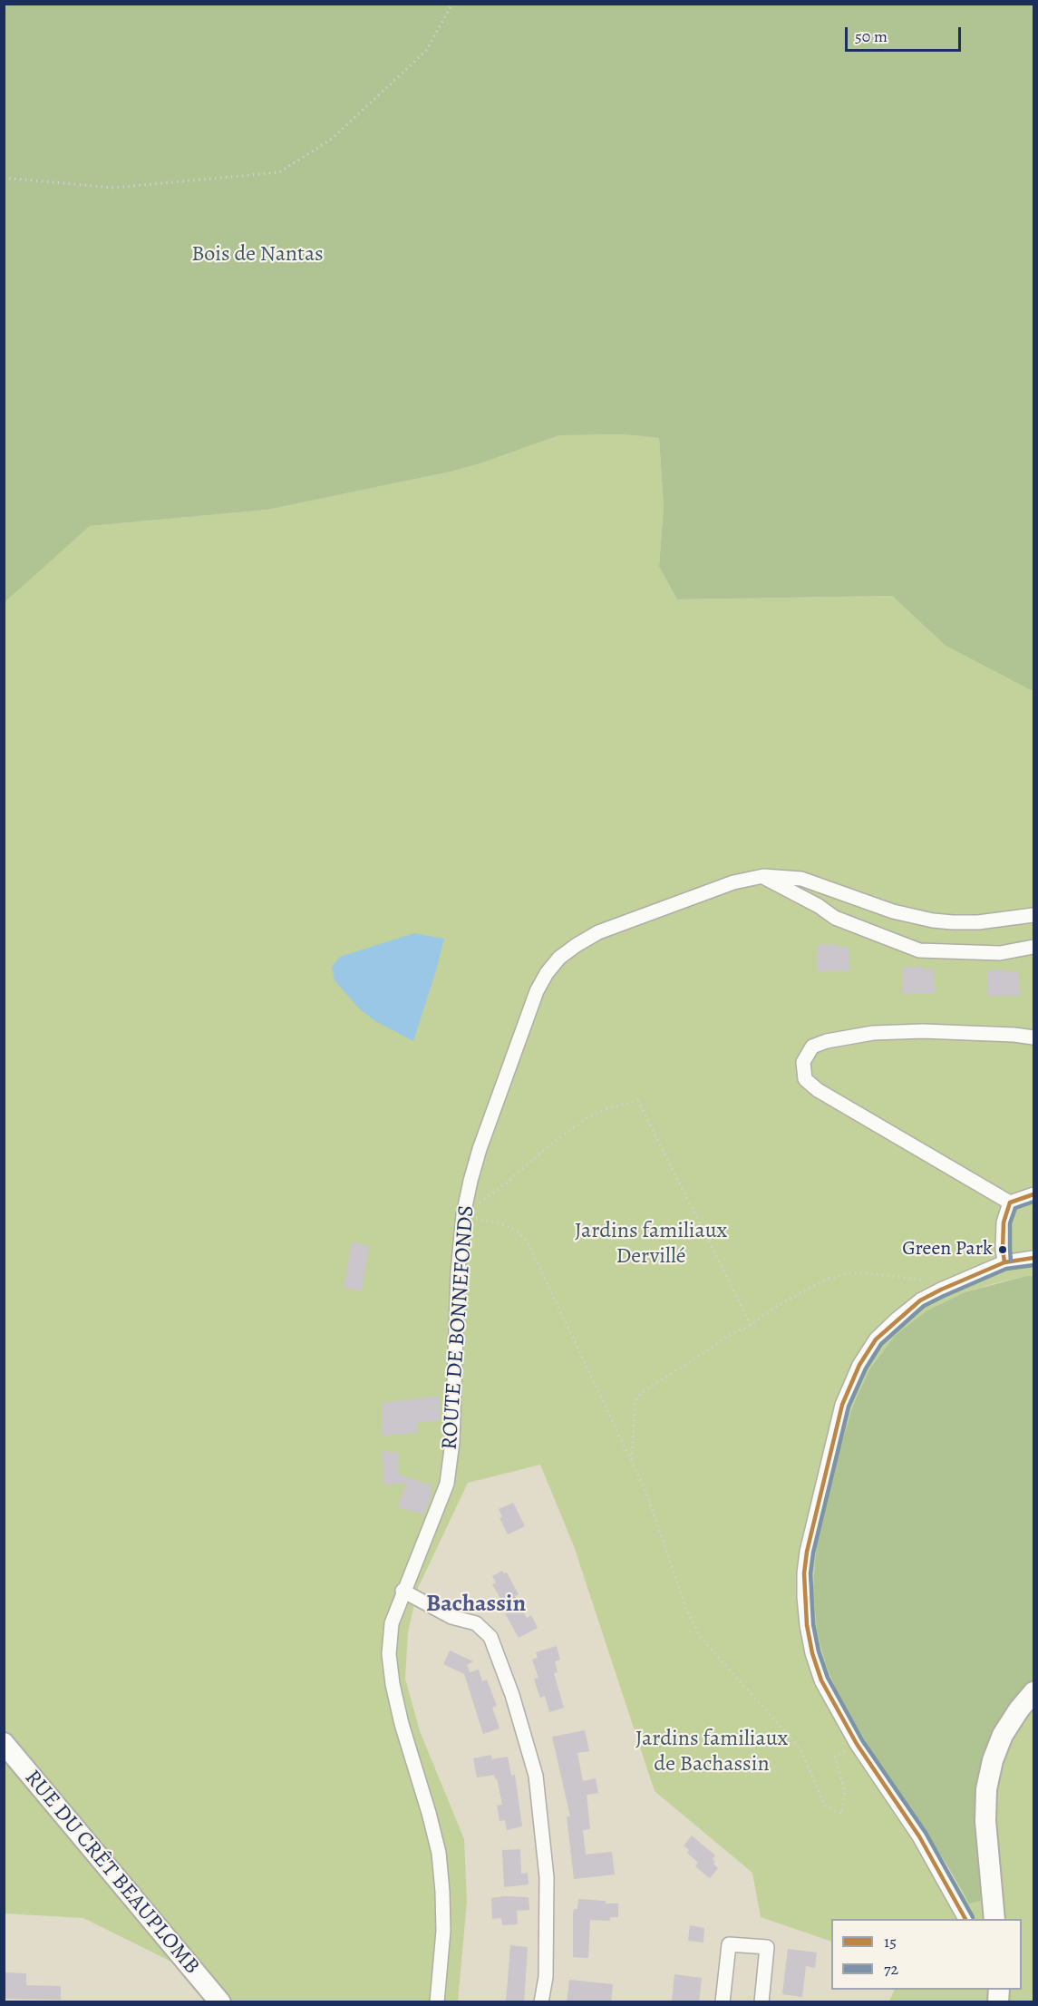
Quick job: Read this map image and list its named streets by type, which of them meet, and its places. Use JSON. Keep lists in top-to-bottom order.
{
  "streets": {
    "street": ["ROUTE DE BONNEFONDS", "RUE DU CRÊT BEAUPLOMB"]
  },
  "districts": ["Bachassin"],
  "parks": ["Bois de Nantas", "Jardins familiaux Dervillé", "Jardins familiaux de Bachassin"],
  "places": ["Green Park"],
  "lines": ["transit line 15", "transit line 72"],
  "legend": ["15", "72"],
  "scale_bar": "50 m"
}
